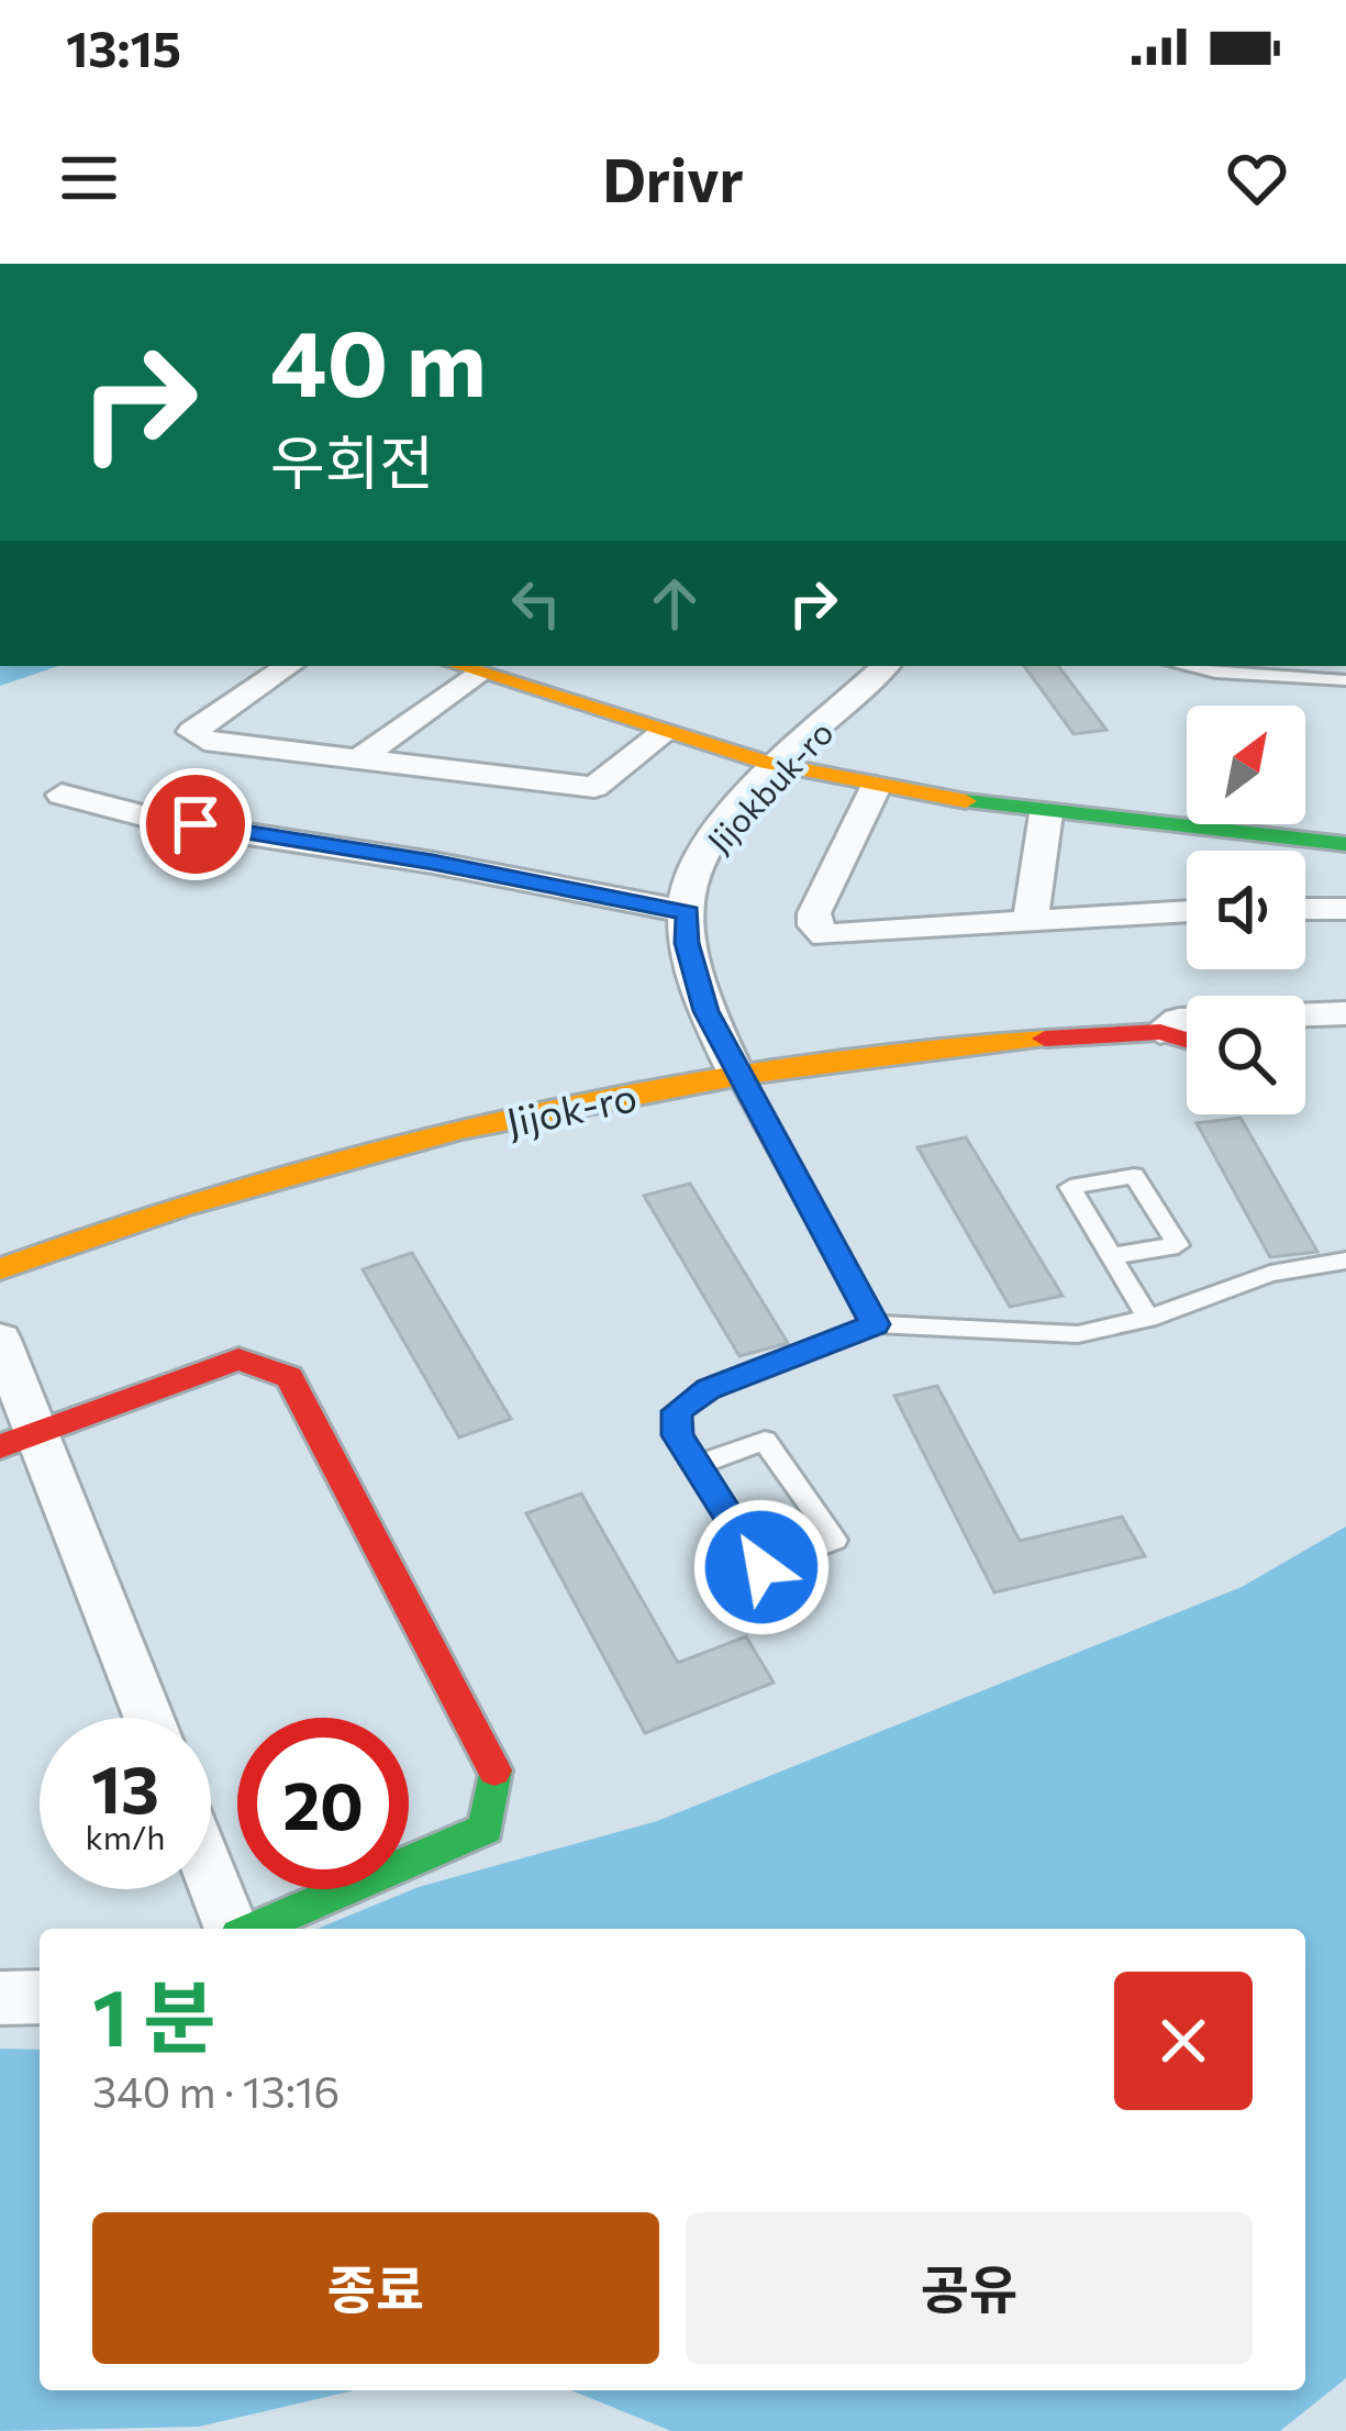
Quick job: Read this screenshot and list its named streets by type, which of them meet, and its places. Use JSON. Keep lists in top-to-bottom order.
{
  "streets": {
    "street": ["Jijokbuk-ro", "Jijok-ro"]
  },
  "crossings": [
    ["Jijokbuk-ro", "Jijok-ro"]
  ],
  "north": "top right",
  "page": {
    "status": "13:15",
    "header": "Drivr",
    "turn": ["40 m", "우회전"],
    "speed": "13 km/h",
    "limit": "20",
    "heading": ["1 분", "340 m · 13:16"],
    "buttons": ["종료", "공유"]
  }
}
